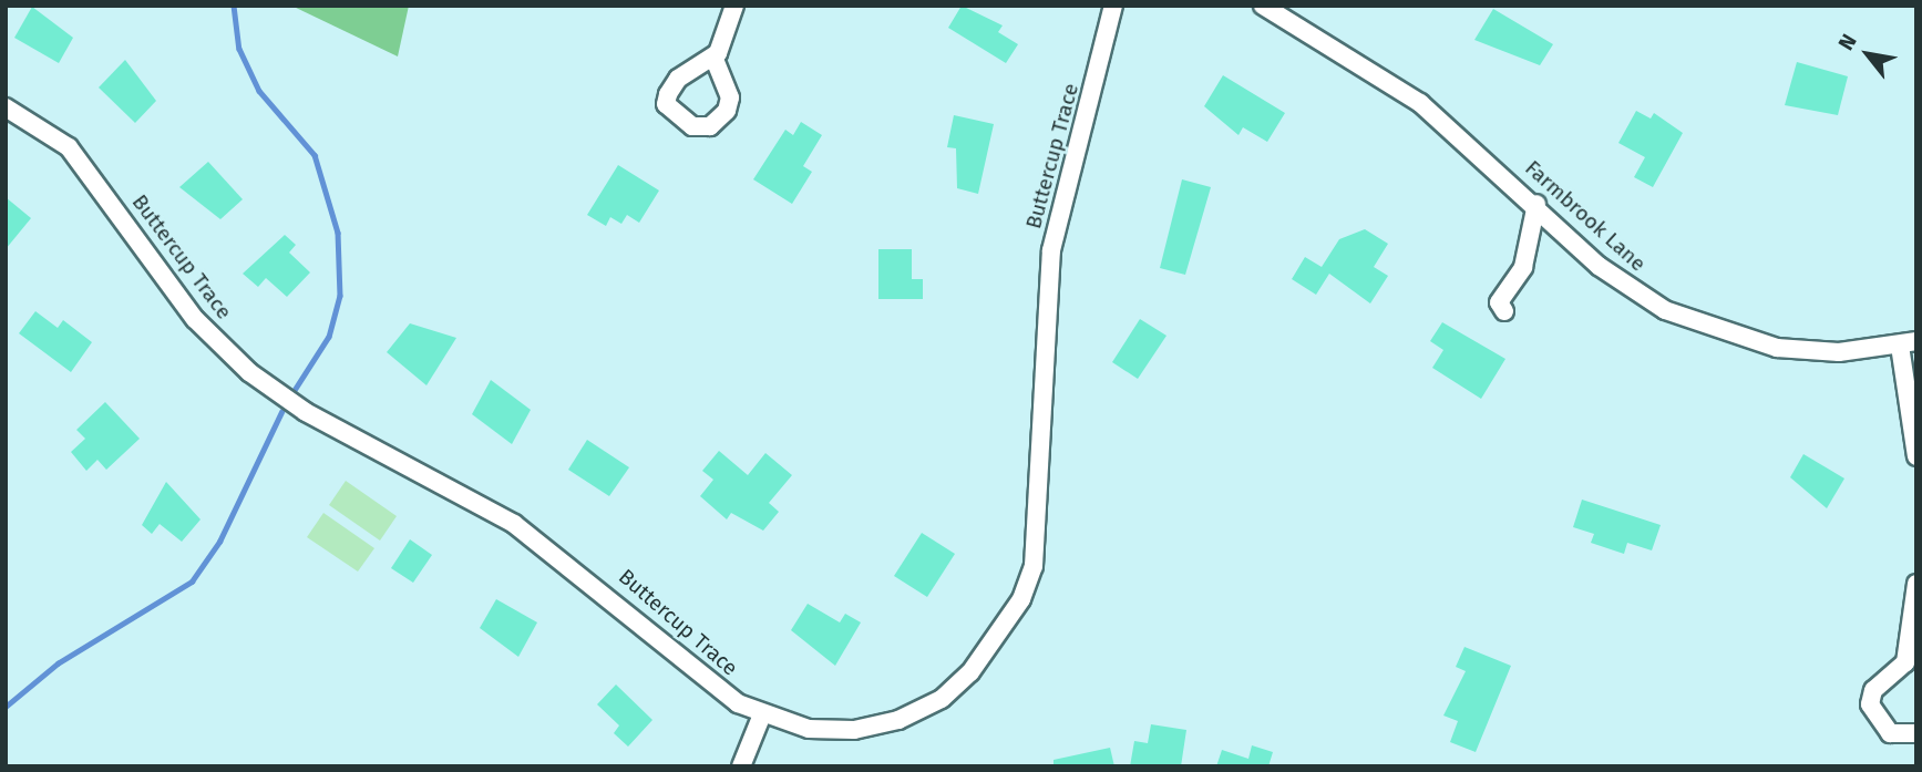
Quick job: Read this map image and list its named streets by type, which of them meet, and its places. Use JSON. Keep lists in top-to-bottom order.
{
  "streets": {
    "street": ["Buttercup Trace", "Farmbrook Lane"]
  },
  "north": "top left"
}
